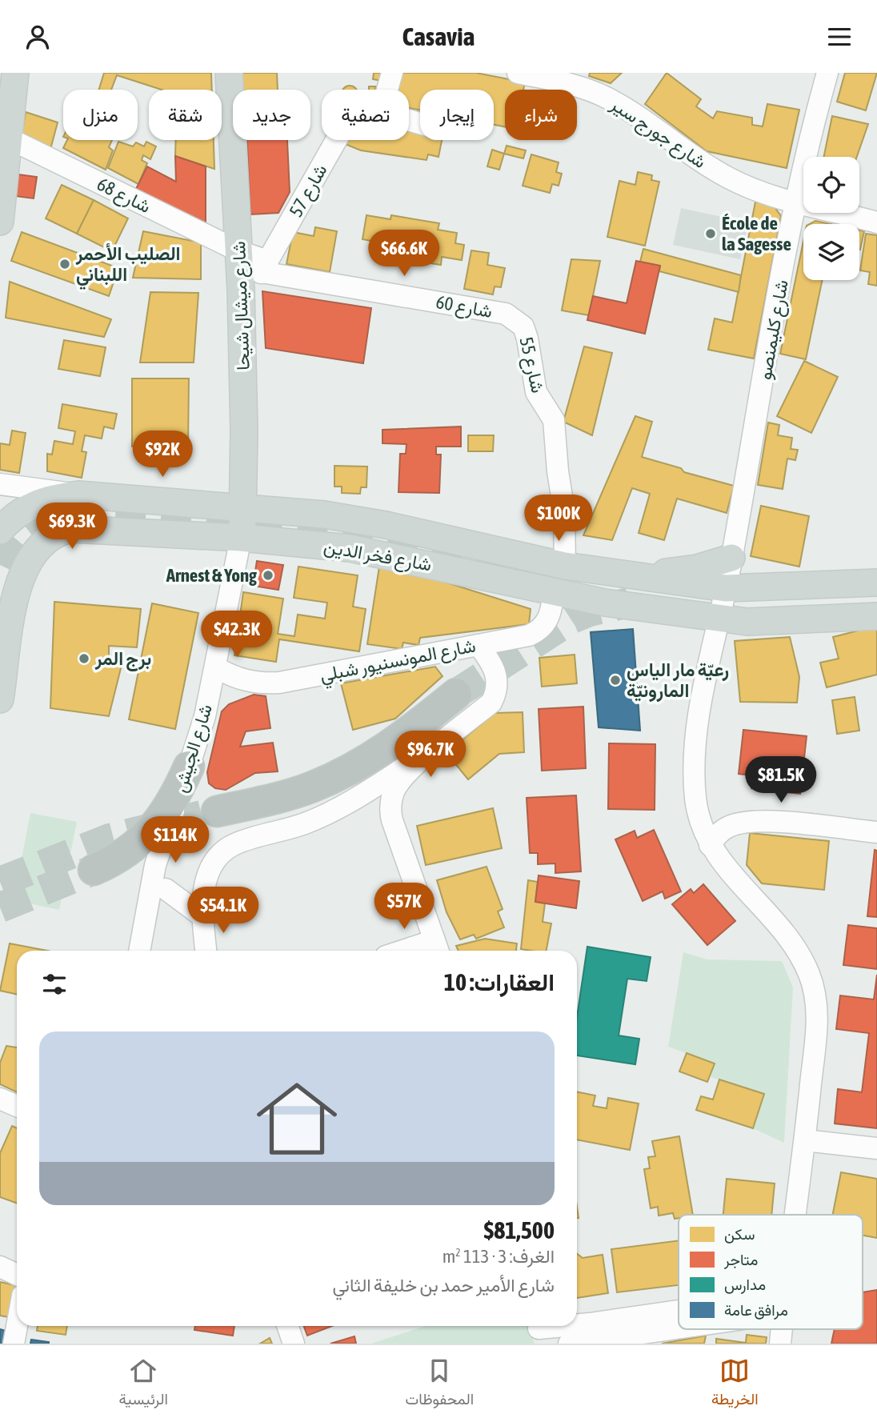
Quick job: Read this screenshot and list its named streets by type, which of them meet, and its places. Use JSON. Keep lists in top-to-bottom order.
{
  "streets": {
    "main road": ["شارع ميشال شيحا", "شارع فخر الدين"],
    "street": [
      "شارع جورج سير",
      "شارع 57",
      "شارع 68",
      "شارع 60",
      "شارع كليمنصو",
      "شارع 55",
      "شارع المونسنيور شبلي",
      "شارع الجيش"
    ]
  },
  "crossings": [
    ["شارع جورج سير", "شارع كليمنصو"],
    ["شارع 57", "شارع 60"],
    ["شارع 68", "شارع ميشال شيحا"],
    ["شارع ميشال شيحا", "شارع فخر الدين"],
    ["شارع ميشال شيحا", "شارع الجيش"],
    ["شارع 60", "شارع 55"],
    ["شارع كليمنصو", "شارع فخر الدين"],
    ["شارع 55", "شارع فخر الدين"],
    ["شارع فخر الدين", "شارع المونسنيور شبلي"],
    ["شارع فخر الدين", "شارع الجيش"],
    ["شارع المونسنيور شبلي", "شارع الجيش"]
  ],
  "places": [
    "École de la Sagesse",
    "الصليب الأحمر اللبناني",
    "Arnest & Yong",
    "برج المر",
    "رعيّة مار الياس المارونيّة"
  ],
  "legend": [
    "سكن",
    "متاجر",
    "مدارس",
    "مرافق عامة"
  ],
  "page": {
    "header": "Casavia",
    "chip": [
      "شراء",
      "إيجار",
      "تصفية",
      "جديد",
      "شقة",
      "منزل"
    ],
    "price": [
      "$66.6K",
      "$92K",
      "$100K",
      "$69.3K",
      "$42.3K",
      "$96.7K",
      "$81.5K",
      "$114K",
      "$57K",
      "$54.1K"
    ],
    "heading": "العقارات: 10",
    "list": [
      {
        "name": "$81,500",
        "note": "الغرف: 3 · 113 m² · شارع الأمير حمد بن خليفة الثاني"
      }
    ],
    "tabs": ["الخريطة", "المحفوظات", "الرئيسية"]
  }
}
